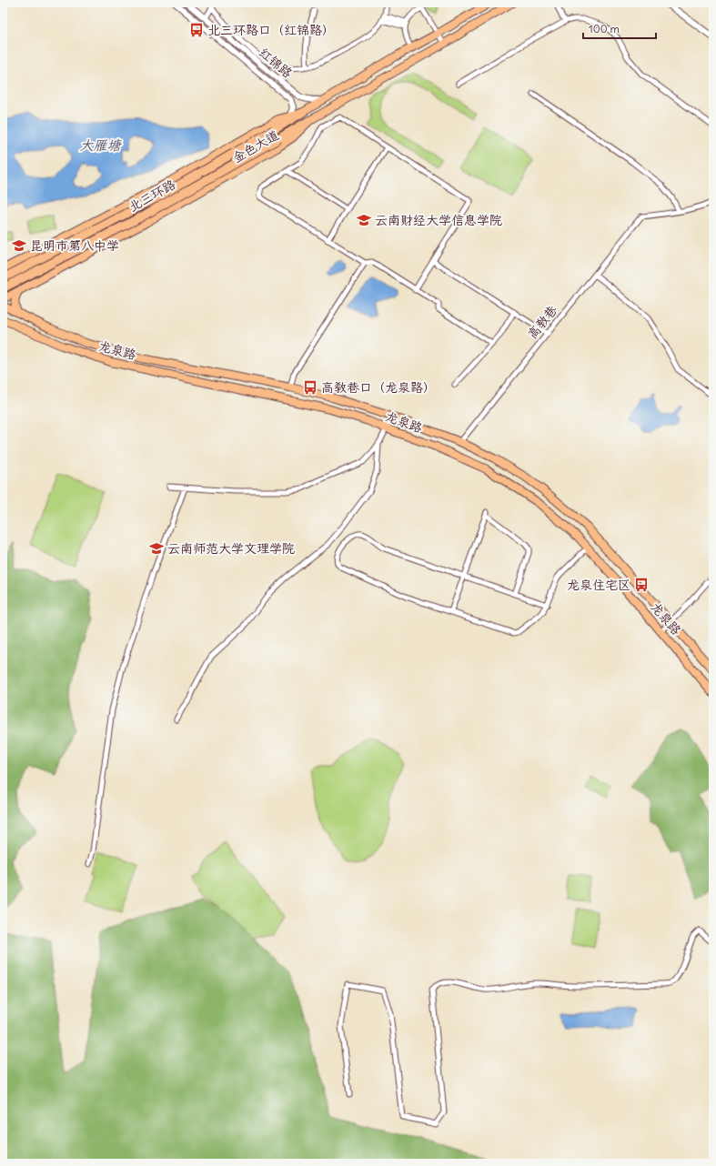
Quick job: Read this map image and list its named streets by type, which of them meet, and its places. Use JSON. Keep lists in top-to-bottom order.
{
  "streets": {
    "highway": ["北三环路"],
    "main road": ["金色大道", "龙泉路"],
    "street": ["红锦路", "高教巷"]
  },
  "crossings": [
    ["红锦路", "金色大道"],
    ["金色大道", "北三环路"],
    ["高教巷", "龙泉路"]
  ],
  "water": ["大雁塘"],
  "places": {
    "bus stop": ["北三环路口（红锦路）", "高教巷口（龙泉路）", "龙泉住宅区"],
    "school or university": ["云南财经大学信息学院", "昆明市第八中学", "云南师范大学文理学院"]
  },
  "scale_bar": "100 m"
}
